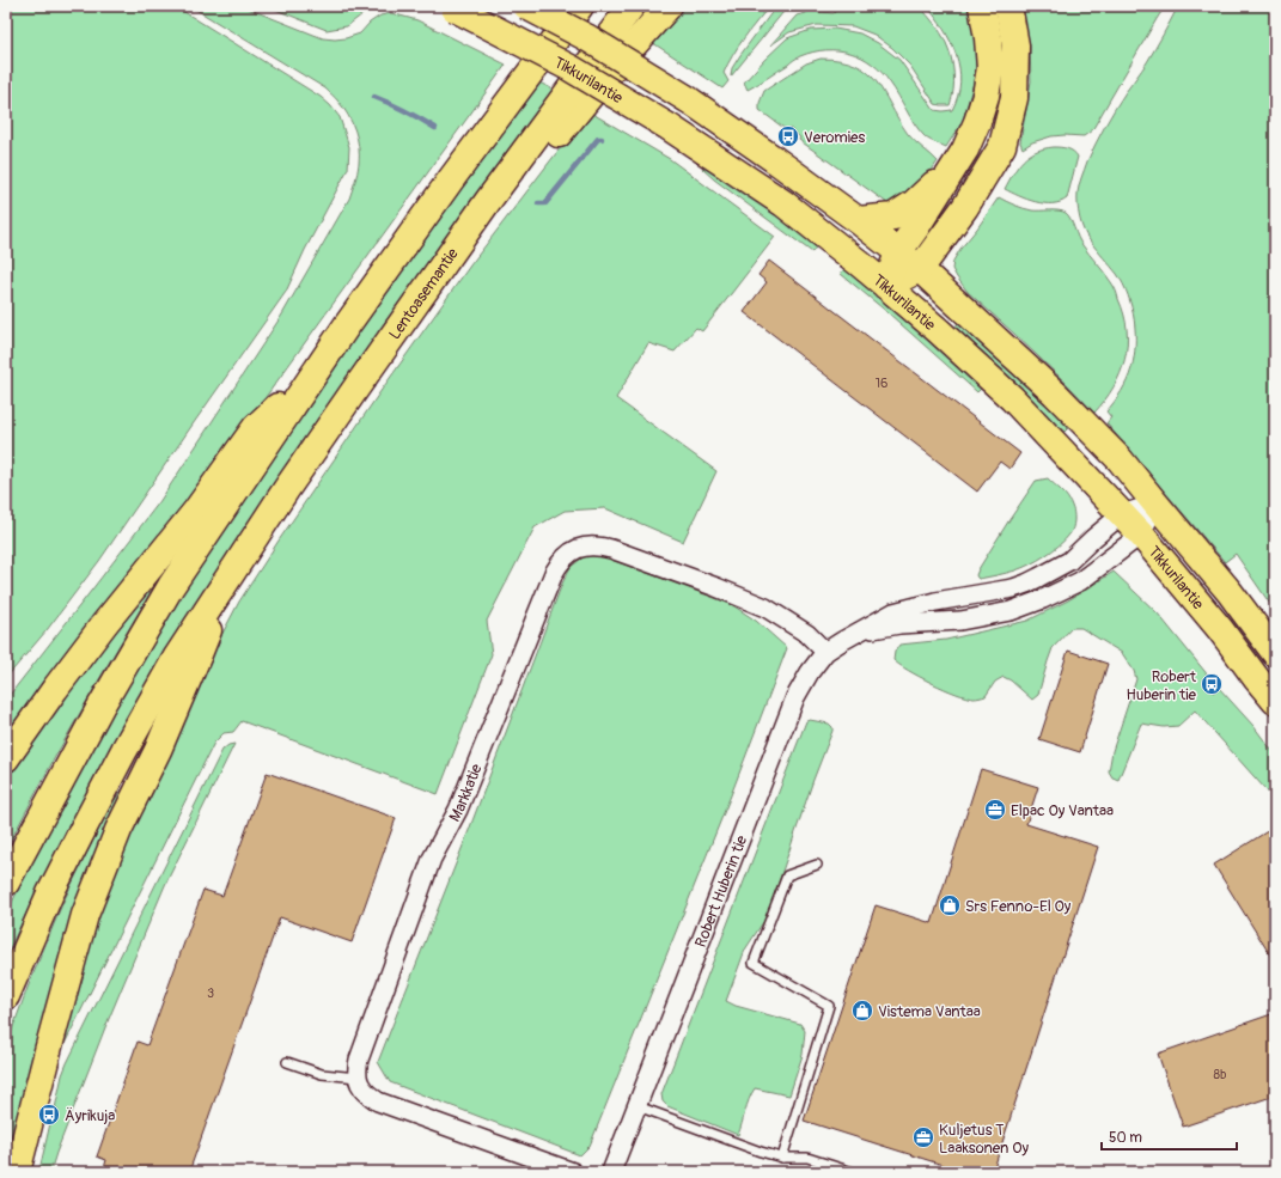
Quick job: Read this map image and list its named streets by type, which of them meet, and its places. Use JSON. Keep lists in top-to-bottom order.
{
  "streets": {
    "main road": ["Tikkurilantie", "Lentoasemantie"],
    "street": ["Markkatie", "Robert Huberin tie"]
  },
  "crossings": [
    ["Tikkurilantie", "Robert Huberin tie"],
    ["Markkatie", "Robert Huberin tie"]
  ],
  "places": {
    "bus stop": ["Veromies", "Robert Huberin tie", "Äyrikuja"],
    "office": ["Elpac Oy Vantaa", "Kuljetus T Laaksonen Oy"],
    "shop": ["Srs Fenno-El Oy", "Vistema Vantaa"]
  },
  "house_numbers": ["16", "3", "8b"],
  "scale_bar": "50 m"
}
